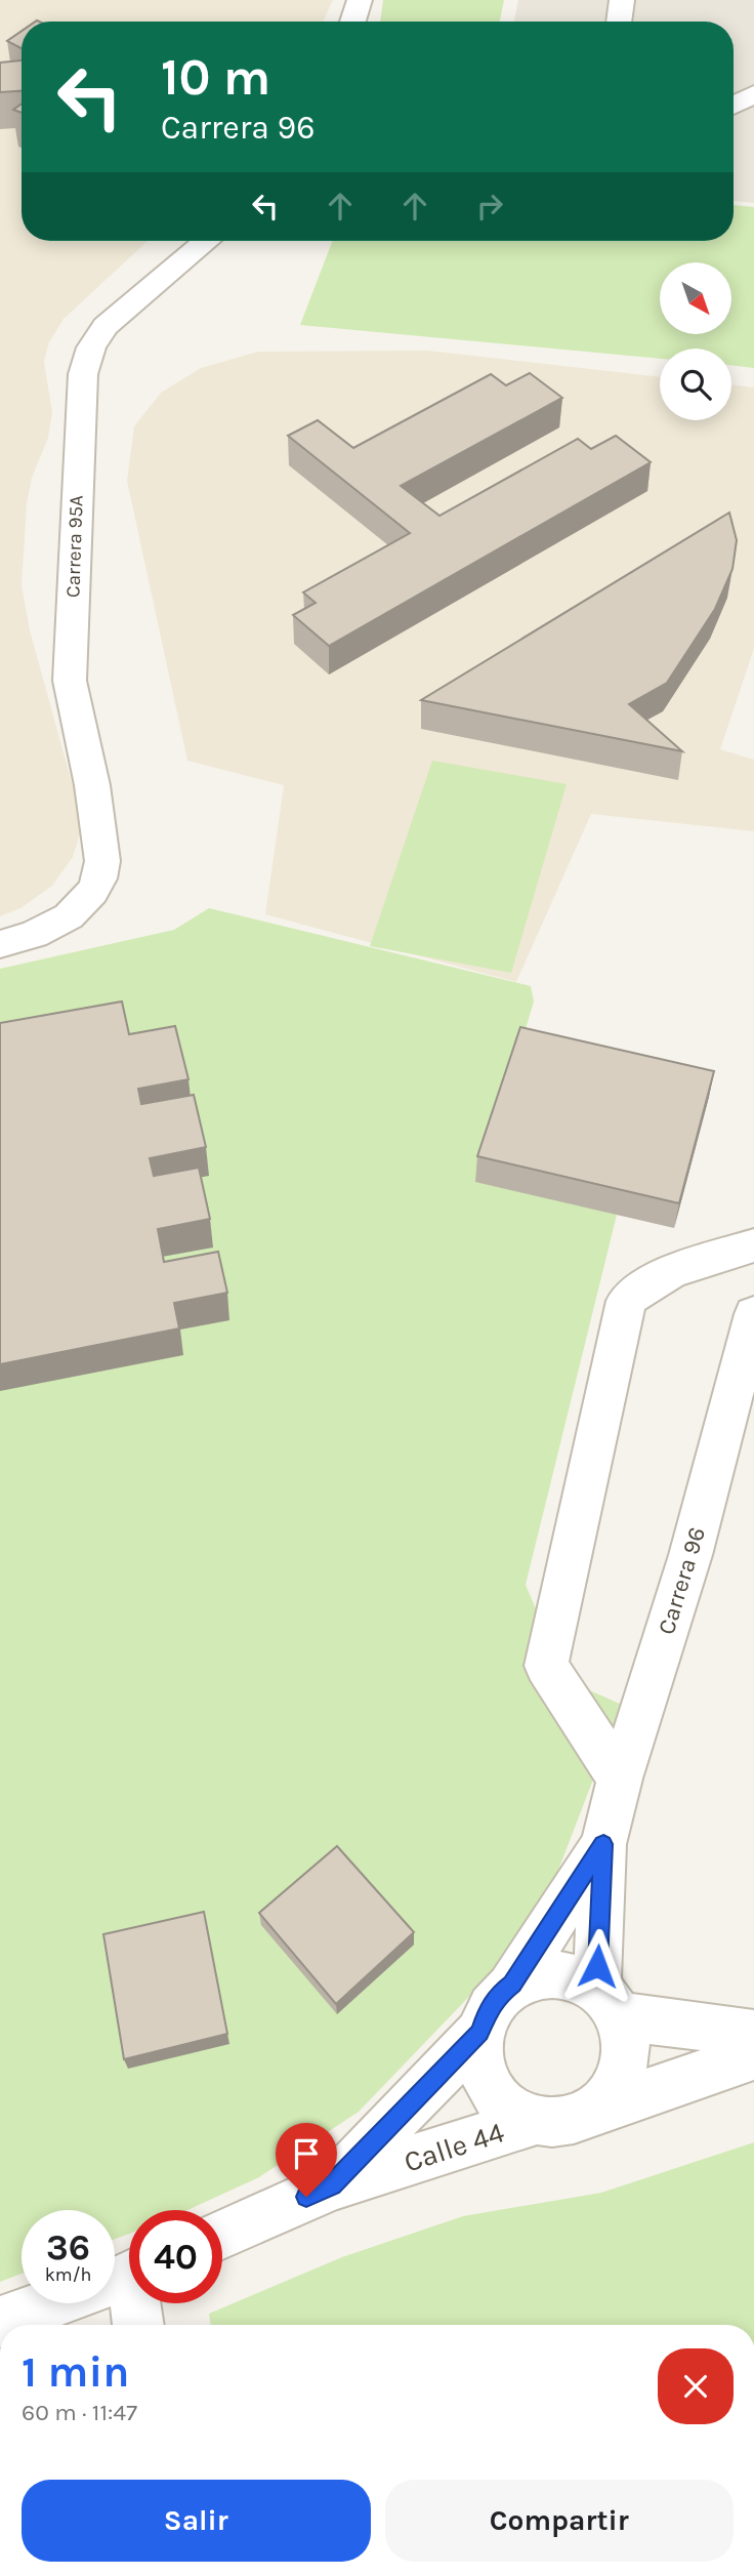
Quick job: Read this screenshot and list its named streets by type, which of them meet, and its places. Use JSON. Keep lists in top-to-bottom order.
{
  "streets": {
    "street": ["Carrera 95A", "Carrera 96", "Calle 44"]
  },
  "crossings": [
    ["Carrera 96", "Calle 44"]
  ],
  "north": "bottom right",
  "page": {
    "turn": ["10 m", "Carrera 96"],
    "speed": "36 km/h",
    "limit": "40",
    "heading": ["1 min", "60 m · 11:47"],
    "buttons": ["Salir", "Compartir"]
  }
}
